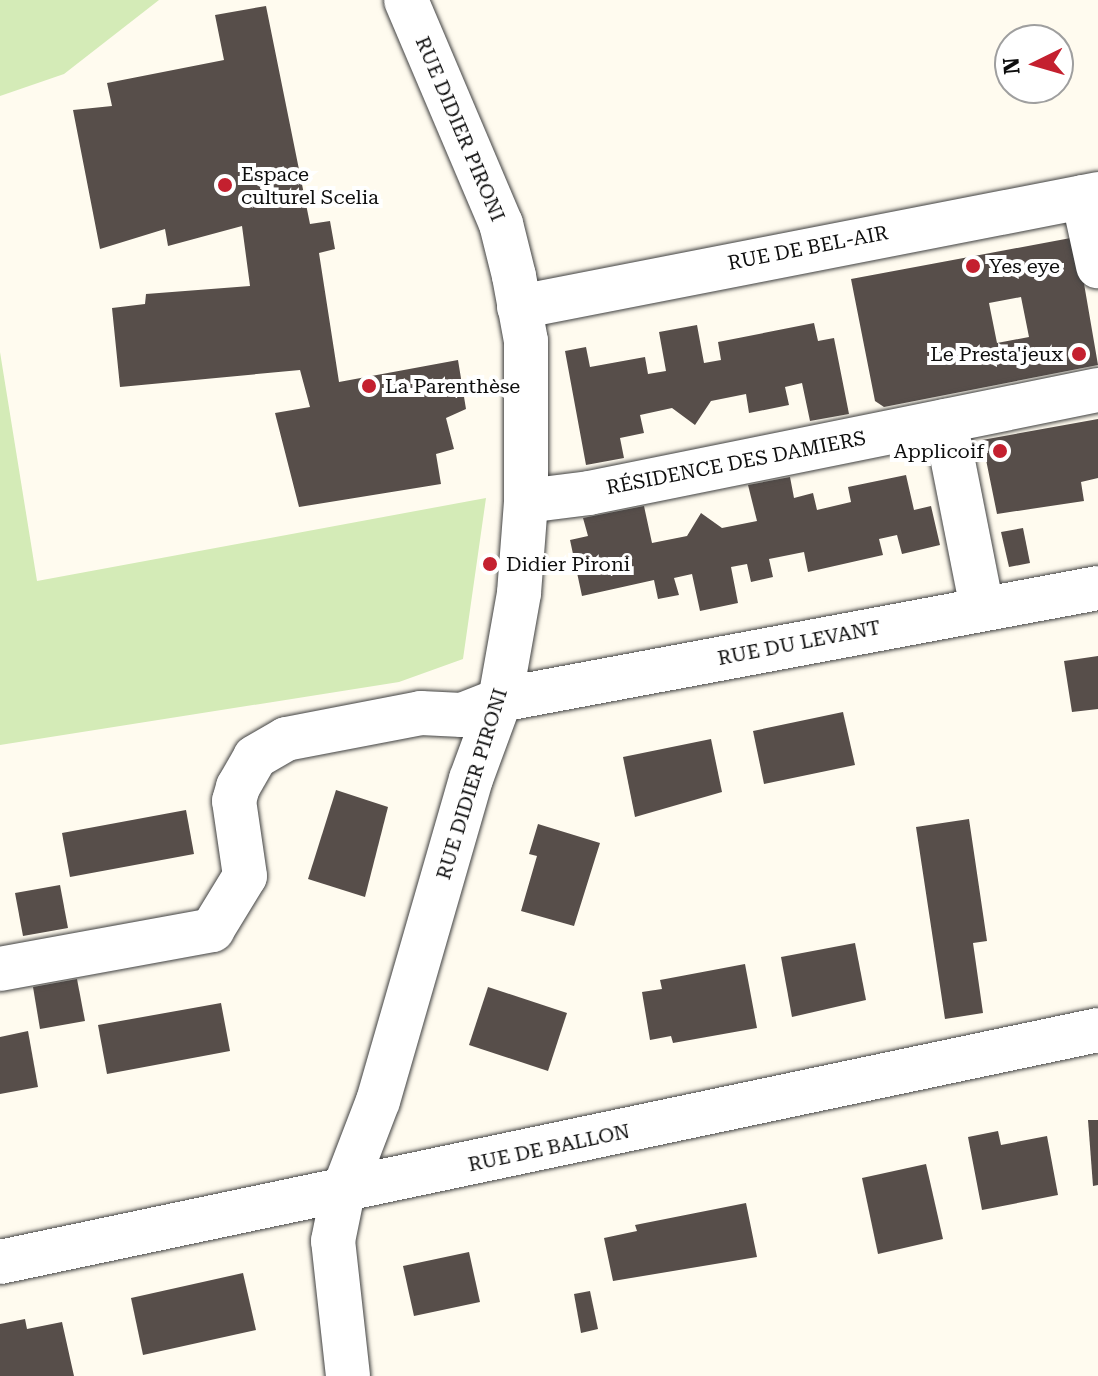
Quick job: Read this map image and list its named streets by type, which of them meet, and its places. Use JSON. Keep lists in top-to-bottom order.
{
  "streets": {
    "street": [
      "RUE DIDIER PIRONI",
      "RUE DE BEL-AIR",
      "RÉSIDENCE DES DAMIERS",
      "RUE DU LEVANT",
      "RUE DE BALLON"
    ]
  },
  "crossings": [
    ["RUE DIDIER PIRONI", "RUE DE BEL-AIR"],
    ["RUE DIDIER PIRONI", "RÉSIDENCE DES DAMIERS"],
    ["RUE DIDIER PIRONI", "RUE DU LEVANT"],
    ["RUE DIDIER PIRONI", "RUE DE BALLON"]
  ],
  "places": [
    "Espace culturel Scelia",
    "Yes eye",
    "Le Presta'jeux",
    "La Parenthèse",
    "Applicoif",
    "Didier Pironi"
  ],
  "north": "left"
}
